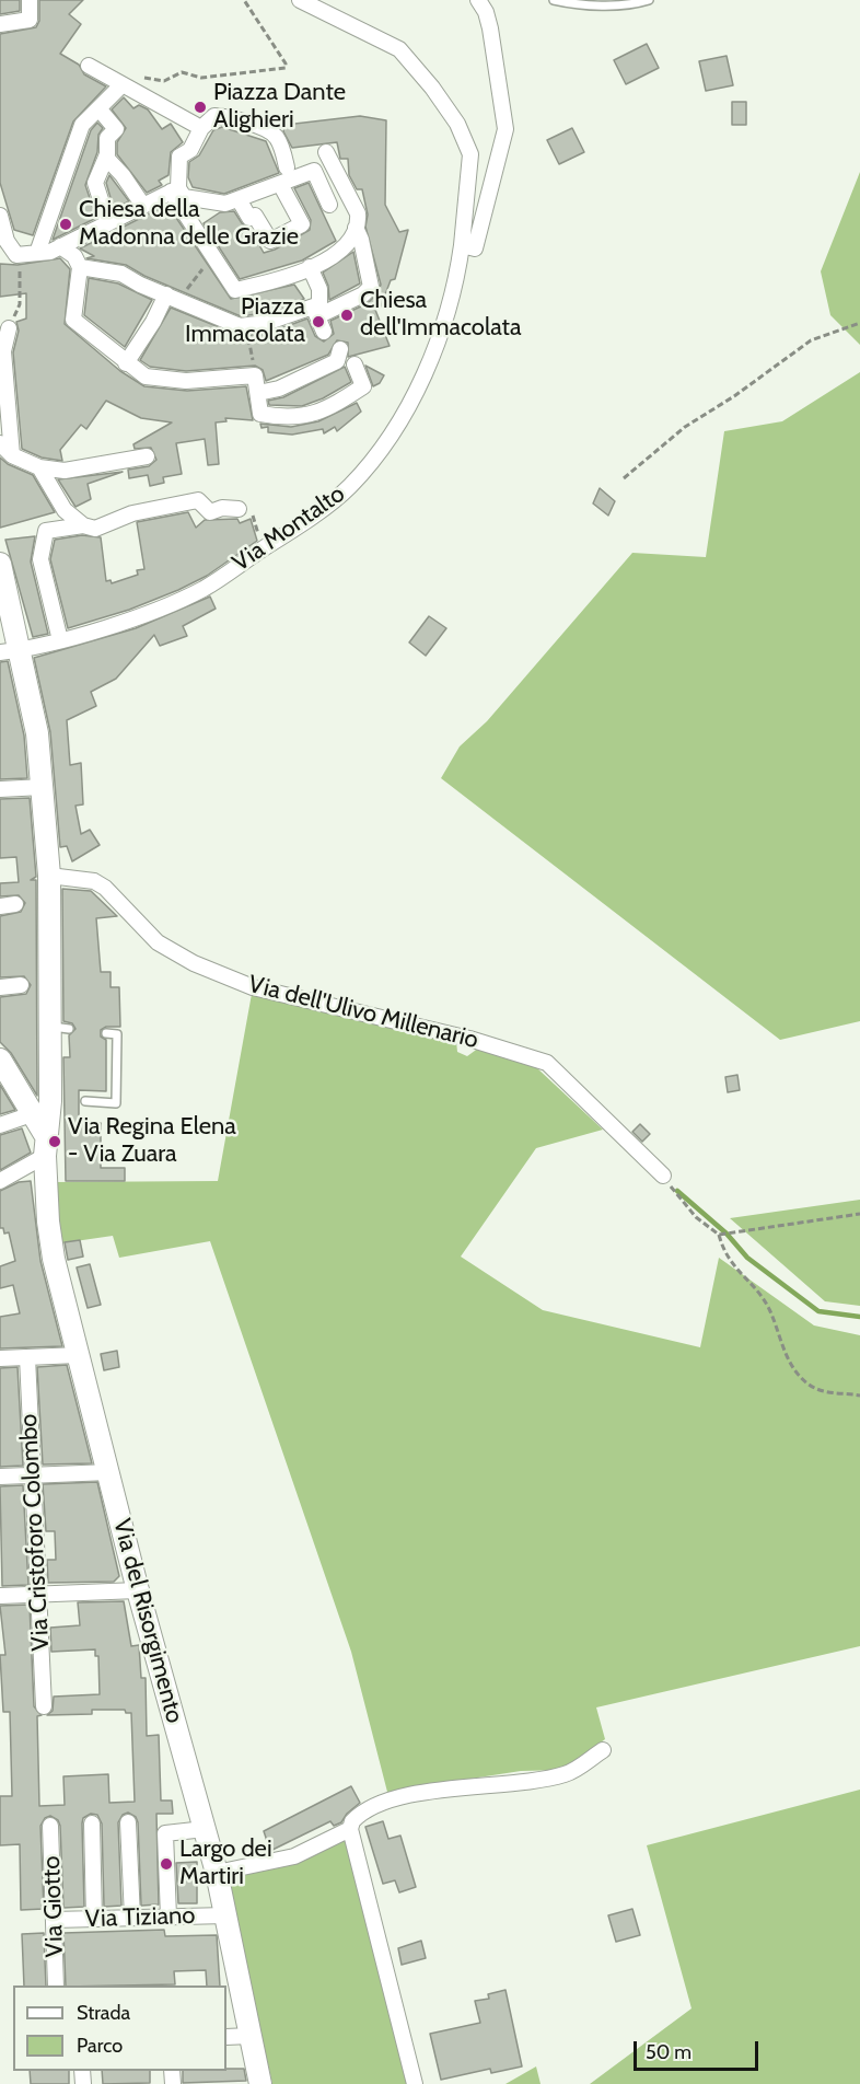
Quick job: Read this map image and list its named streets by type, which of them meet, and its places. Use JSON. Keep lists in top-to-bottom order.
{
  "streets": {
    "street": [
      "Via Montalto",
      "Via dell'Ulivo Millenario",
      "Via Cristoforo Colombo",
      "Via del Risorgimento",
      "Via Giotto",
      "Via Tiziano"
    ]
  },
  "crossings": [
    ["Via Montalto", "Via del Risorgimento"],
    ["Via dell'Ulivo Millenario", "Via del Risorgimento"],
    ["Via del Risorgimento", "Via Tiziano"],
    ["Via Giotto", "Via Tiziano"]
  ],
  "places": [
    "Piazza Dante Alighieri",
    "Chiesa della Madonna delle Grazie",
    "Chiesa dell'Immacolata",
    "Piazza Immacolata",
    "Via Regina Elena - Via Zuara",
    "Largo dei Martiri"
  ],
  "legend": ["Strada", "Parco"],
  "scale_bar": "50 m"
}
